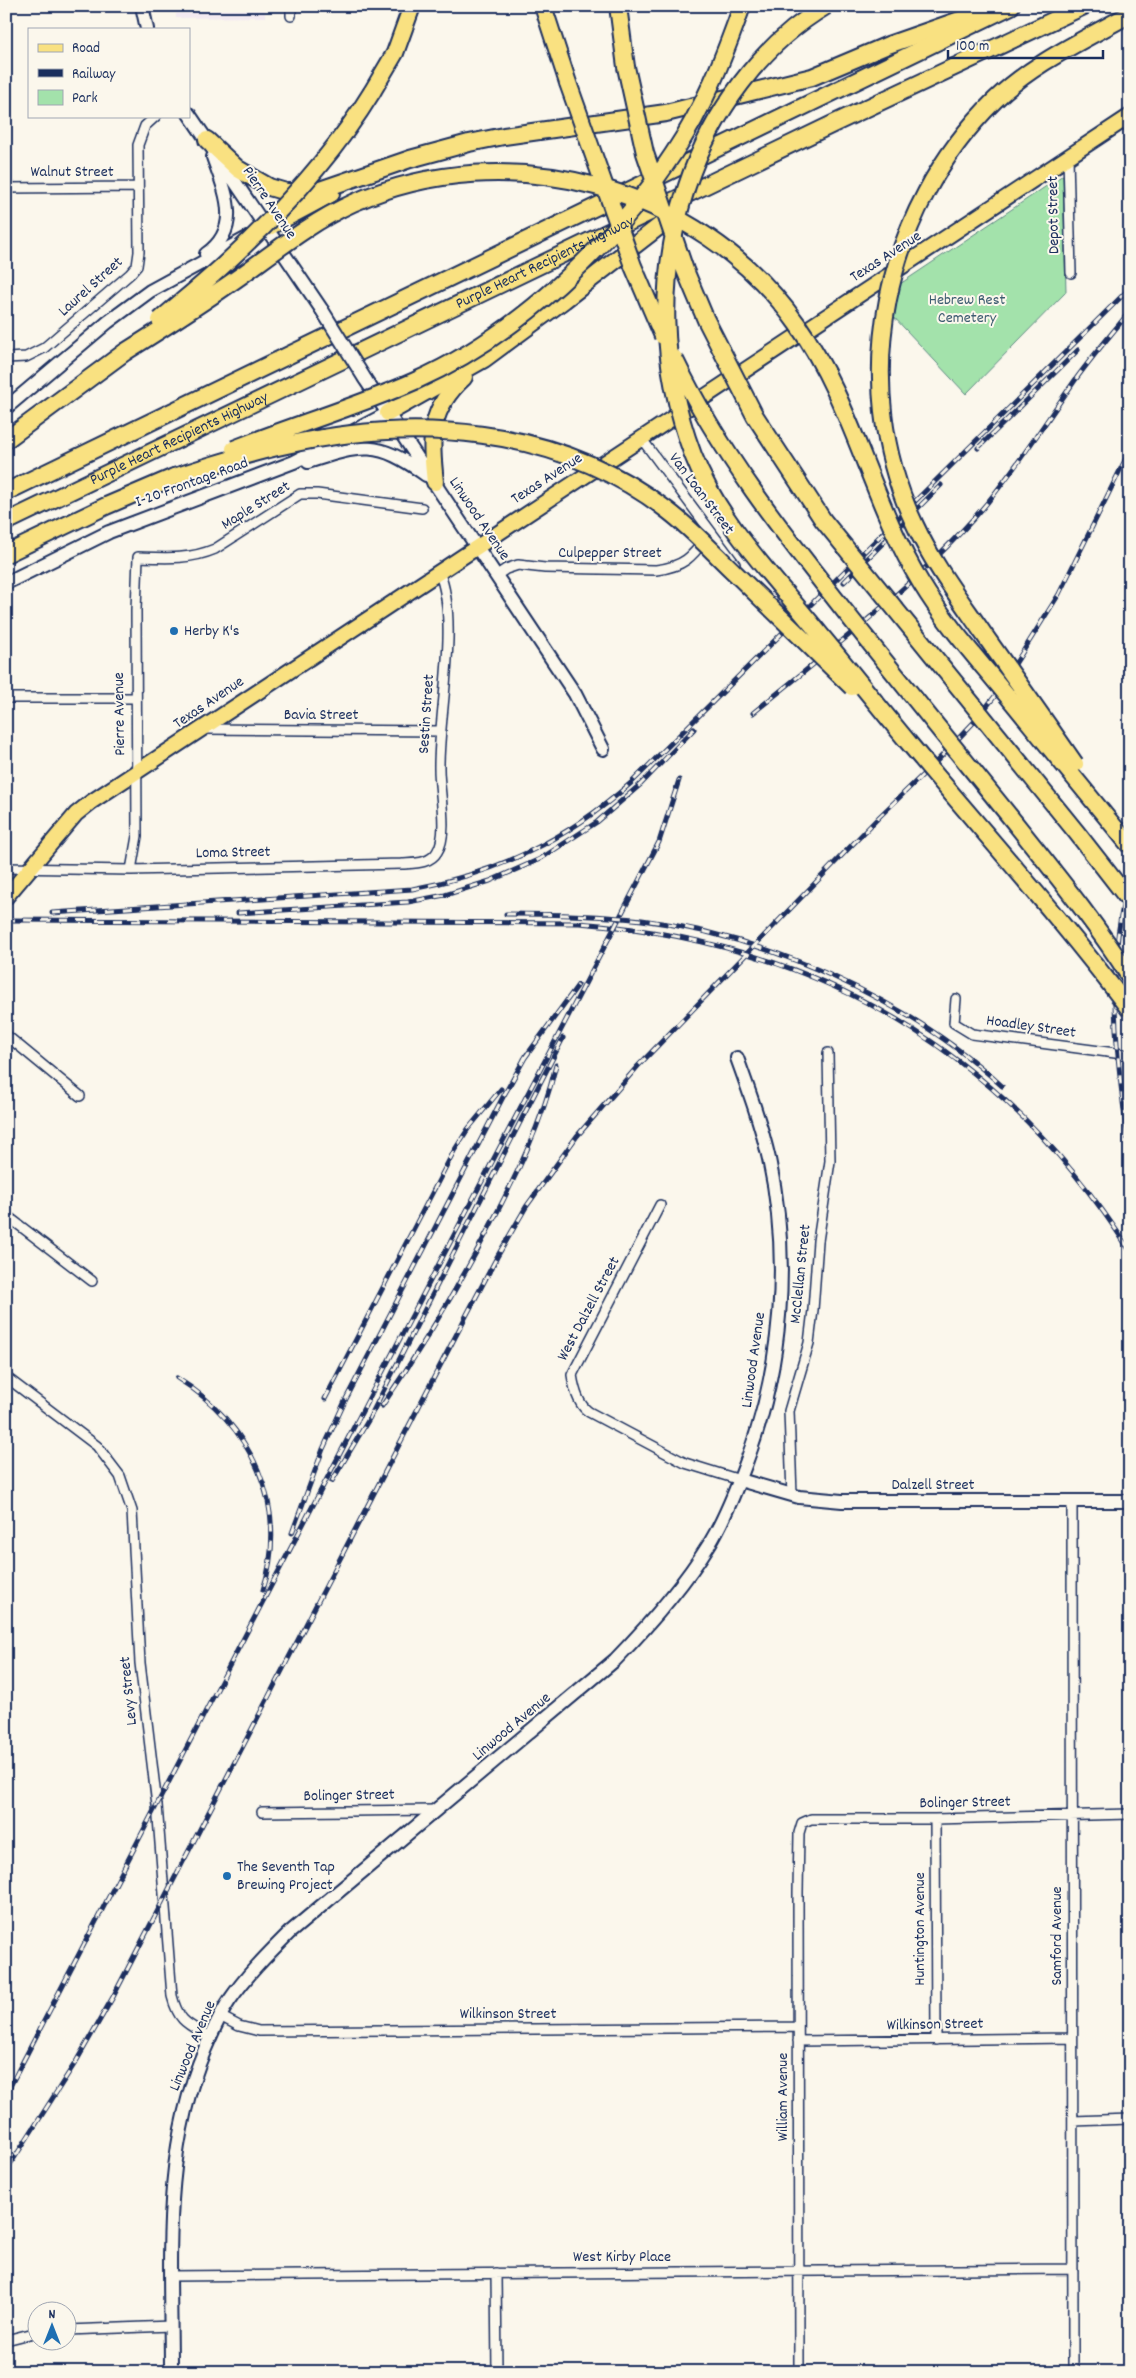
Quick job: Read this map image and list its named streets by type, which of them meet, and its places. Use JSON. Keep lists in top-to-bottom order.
{
  "streets": {
    "highway": ["Purple Heart Recipients Highway"],
    "main road": [
      "Pierre Avenue",
      "Texas Avenue",
      "I-20 Frontage Road",
      "Linwood Avenue",
      "Dalzell Street"
    ],
    "street": [
      "Walnut Street",
      "Depot Street",
      "Laurel Street",
      "Van Loan Street",
      "Maple Street",
      "Culpepper Street",
      "Sestin Street",
      "Bavia Street",
      "Loma Street",
      "Hoadley Street",
      "McClellan Street",
      "West Dalzell Street",
      "Levy Street",
      "Bolinger Street",
      "Huntington Avenue",
      "Samford Avenue",
      "Wilkinson Street",
      "William Avenue",
      "West Kirby Place"
    ]
  },
  "crossings": [
    ["Walnut Street", "Laurel Street"],
    ["Pierre Avenue", "Texas Avenue"],
    ["Pierre Avenue", "Maple Street"],
    ["Pierre Avenue", "Linwood Avenue"],
    ["Pierre Avenue", "Loma Street"],
    ["Depot Street", "Texas Avenue"],
    ["Texas Avenue", "Van Loan Street"],
    ["Texas Avenue", "Linwood Avenue"],
    ["Texas Avenue", "Sestin Street"],
    ["Texas Avenue", "Bavia Street"],
    ["Texas Avenue", "Loma Street"],
    ["I-20 Frontage Road", "Linwood Avenue"],
    ["Van Loan Street", "Culpepper Street"],
    ["Linwood Avenue", "Culpepper Street"],
    ["Linwood Avenue", "West Dalzell Street"],
    ["Linwood Avenue", "Dalzell Street"],
    ["Linwood Avenue", "Levy Street"],
    ["Linwood Avenue", "Bolinger Street"],
    ["Linwood Avenue", "Wilkinson Street"],
    ["Linwood Avenue", "West Kirby Place"],
    ["Sestin Street", "Bavia Street"],
    ["Sestin Street", "Loma Street"],
    ["McClellan Street", "Dalzell Street"],
    ["West Dalzell Street", "Dalzell Street"],
    ["Dalzell Street", "Samford Avenue"],
    ["Bolinger Street", "Huntington Avenue"],
    ["Bolinger Street", "Samford Avenue"],
    ["Bolinger Street", "William Avenue"],
    ["Huntington Avenue", "Wilkinson Street"],
    ["Samford Avenue", "Wilkinson Street"],
    ["Samford Avenue", "West Kirby Place"],
    ["Wilkinson Street", "William Avenue"],
    ["William Avenue", "West Kirby Place"]
  ],
  "parks": ["Hebrew Rest Cemetery"],
  "places": ["Herby K's", "The Seventh Tap Brewing Project"],
  "legend": ["Road", "Railway", "Park"],
  "scale_bar": "100 m",
  "north": "top"
}
